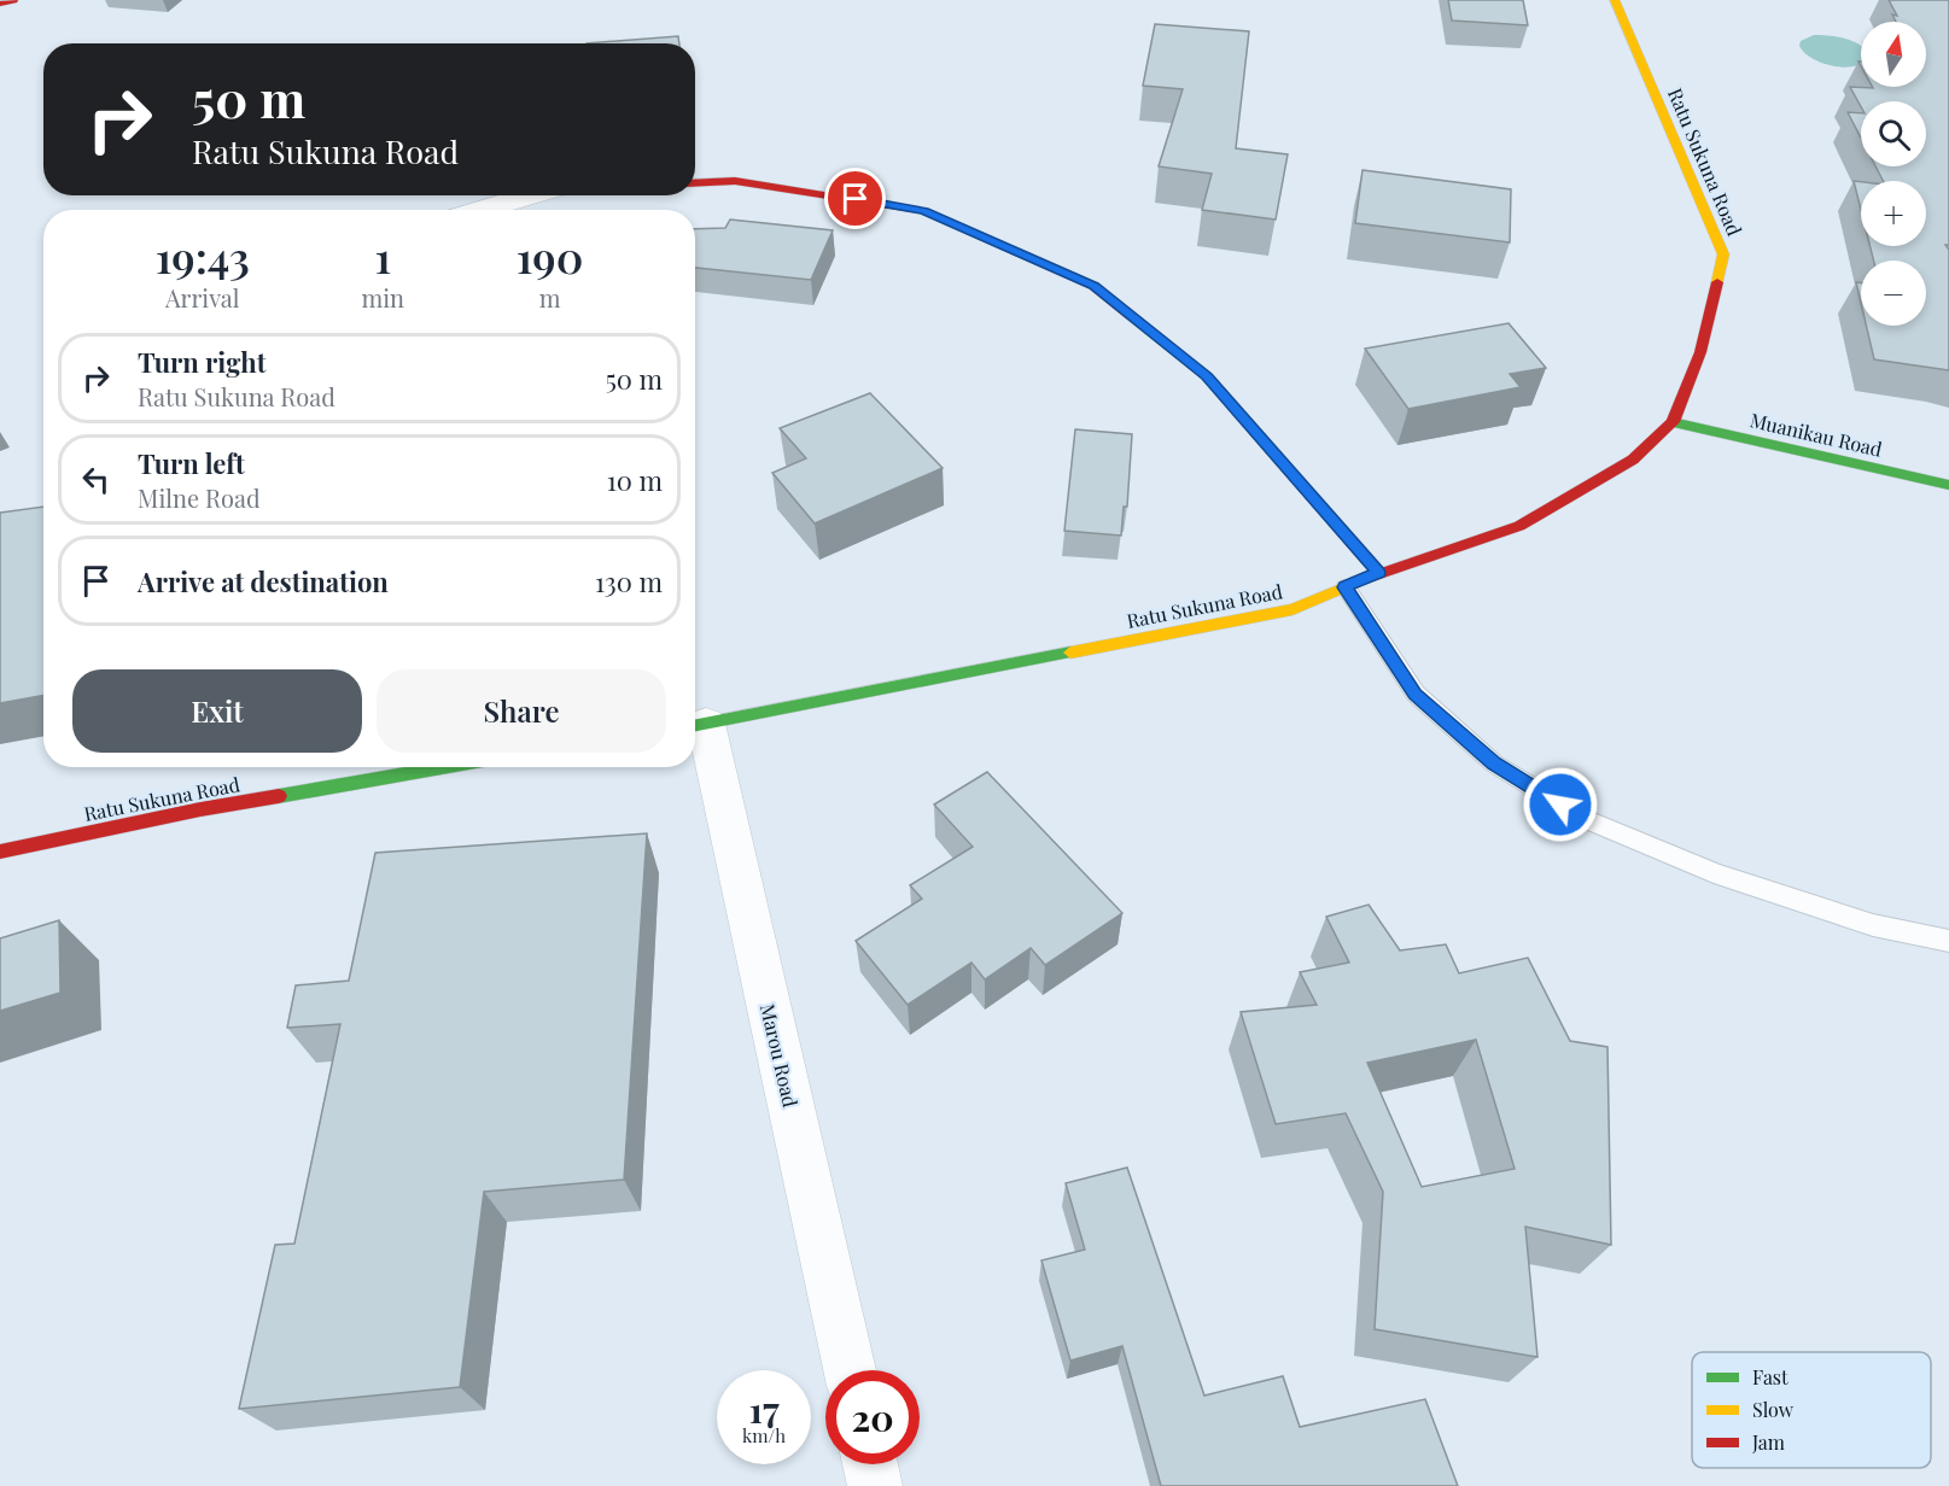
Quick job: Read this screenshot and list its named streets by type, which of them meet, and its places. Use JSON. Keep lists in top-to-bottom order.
{
  "streets": {
    "main road": ["Ratu Sukuna Road", "Muanikau Road"],
    "street": ["Marou Road"]
  },
  "crossings": [
    ["Ratu Sukuna Road", "Muanikau Road"],
    ["Ratu Sukuna Road", "Marou Road"]
  ],
  "legend": ["Fast", "Slow", "Jam"],
  "north": "top",
  "page": {
    "map_buttons": ["+", "−"],
    "turn": ["50 m", "Ratu Sukuna Road"],
    "eta": [
      "19:43",
      "Arrival",
      "1",
      "min",
      "190",
      "m"
    ],
    "list": [
      {
        "name": "Turn right",
        "note": "Ratu Sukuna Road",
        "value": "50 m"
      },
      {
        "name": "Turn left",
        "note": "Milne Road",
        "value": "10 m"
      },
      {
        "name": "Arrive at destination",
        "value": "130 m"
      }
    ],
    "buttons": ["Exit", "Share"],
    "speed": "17 km/h",
    "limit": "20"
  }
}
